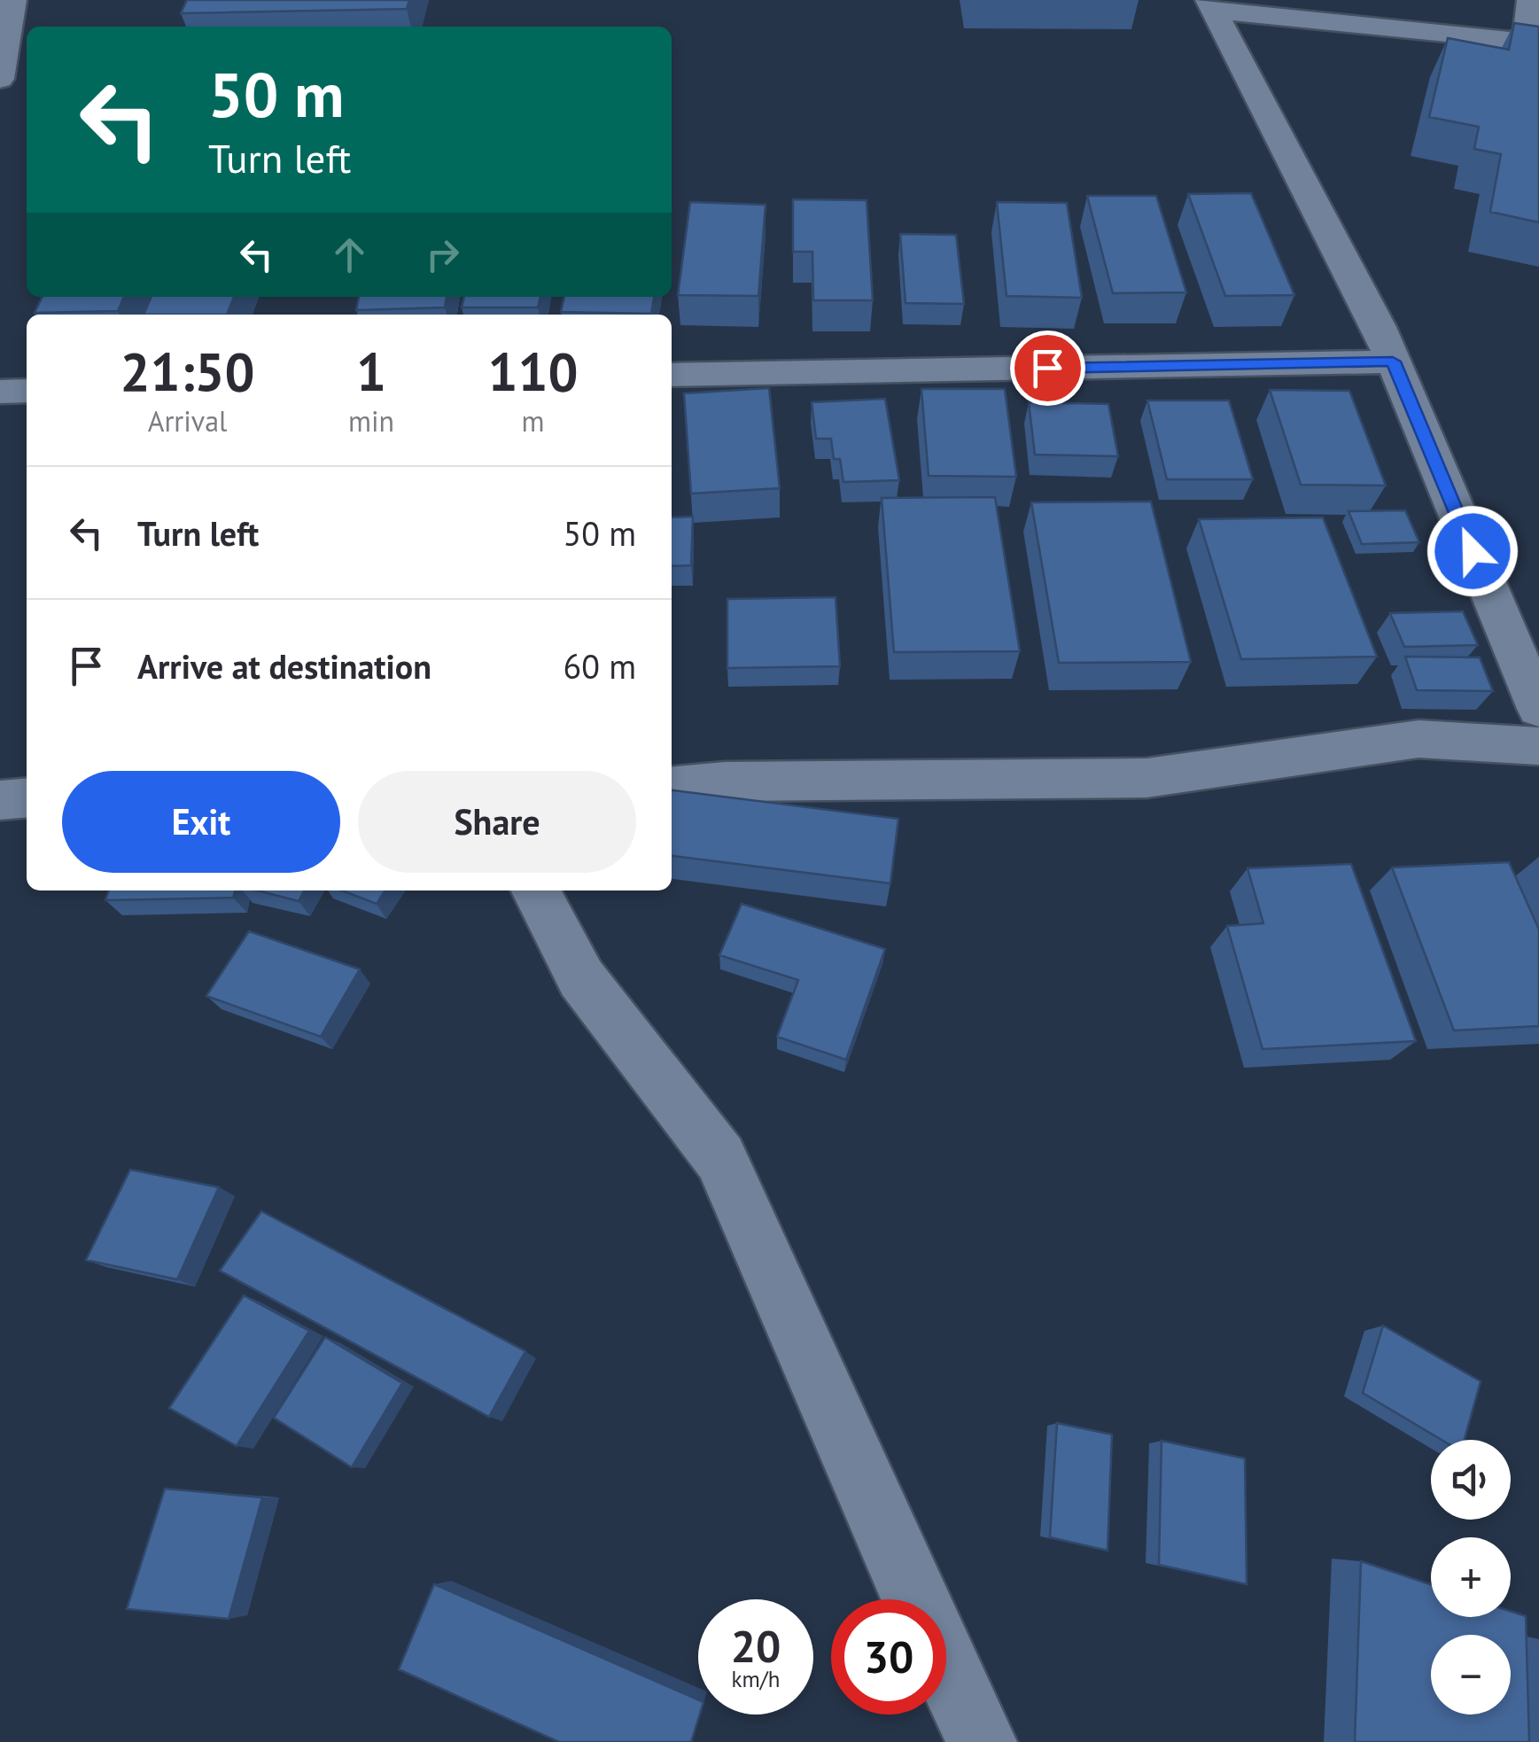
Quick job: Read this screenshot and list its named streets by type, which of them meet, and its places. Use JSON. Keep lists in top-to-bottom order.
{
  "page": {
    "turn": ["50 m", "Turn left"],
    "eta": [
      "21:50",
      "Arrival",
      "1",
      "min",
      "110",
      "m"
    ],
    "list": [
      {
        "name": "Turn left",
        "value": "50 m"
      },
      {
        "name": "Arrive at destination",
        "value": "60 m"
      }
    ],
    "buttons": ["Exit", "Share"],
    "map_buttons": ["+", "−"],
    "speed": "20 km/h",
    "limit": "30"
  }
}
